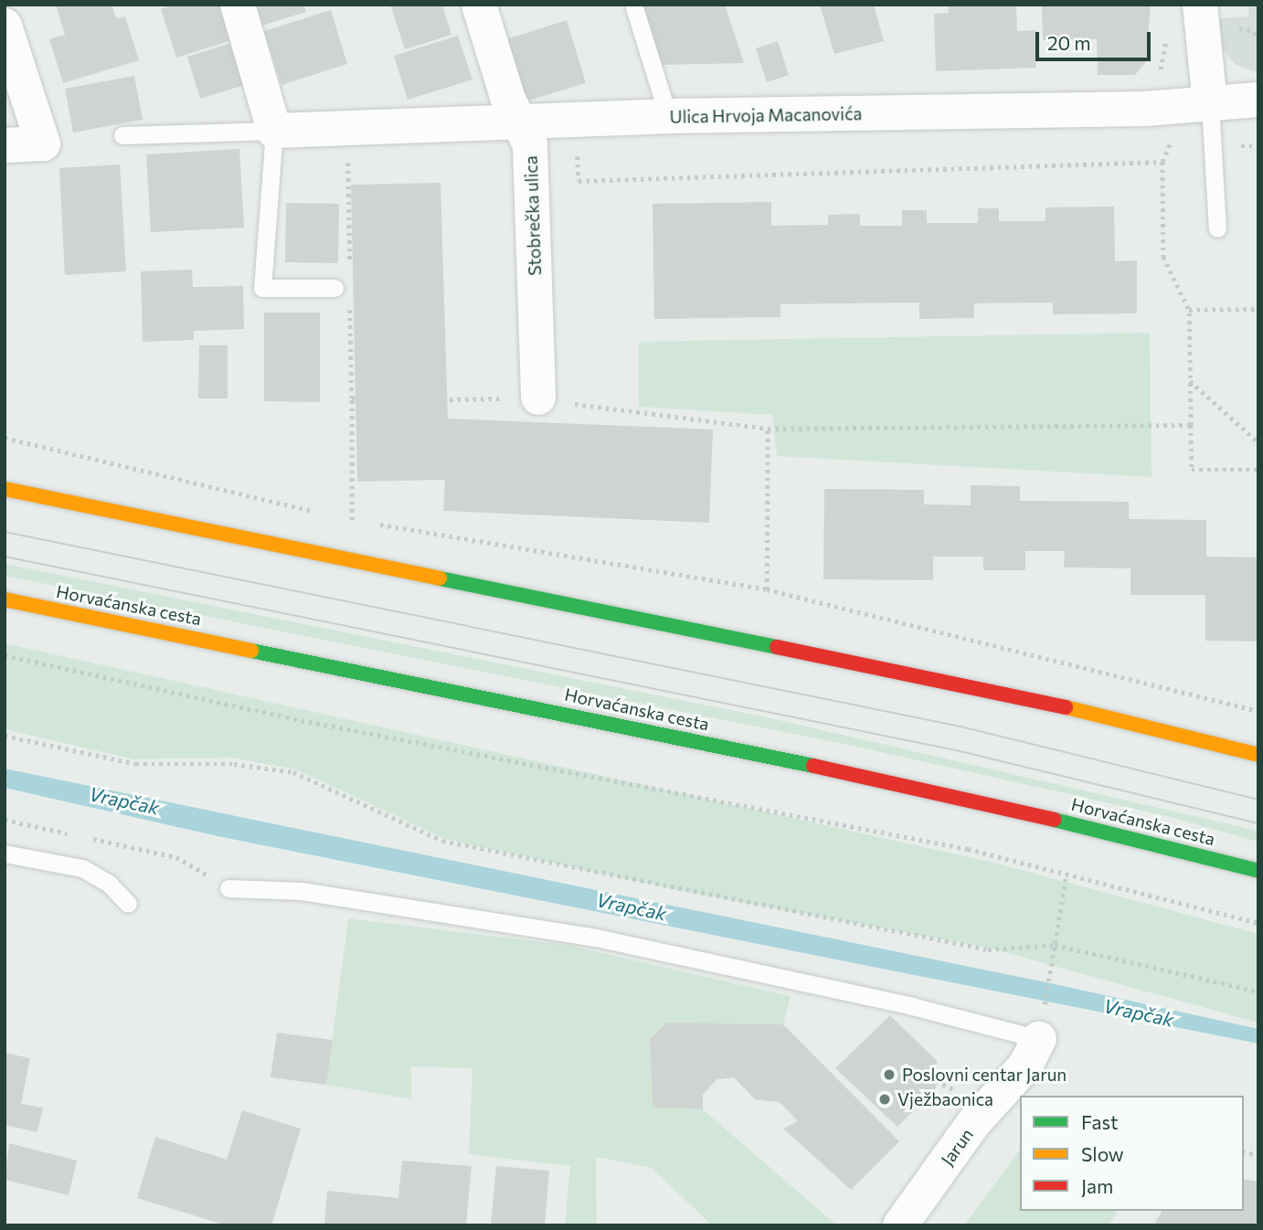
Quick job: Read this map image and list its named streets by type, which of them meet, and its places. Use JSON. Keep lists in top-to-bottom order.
{
  "streets": {
    "street": [
      "Ulica Hrvoja Macanovića",
      "Stobrečka ulica",
      "Horvaćanska cesta",
      "Jarun"
    ]
  },
  "crossings": [
    ["Ulica Hrvoja Macanovića", "Stobrečka ulica"]
  ],
  "water": ["Vrapčak"],
  "places": ["Poslovni centar Jarun", "Vježbaonica"],
  "legend": ["Fast", "Slow", "Jam"],
  "scale_bar": "20 m"
}
